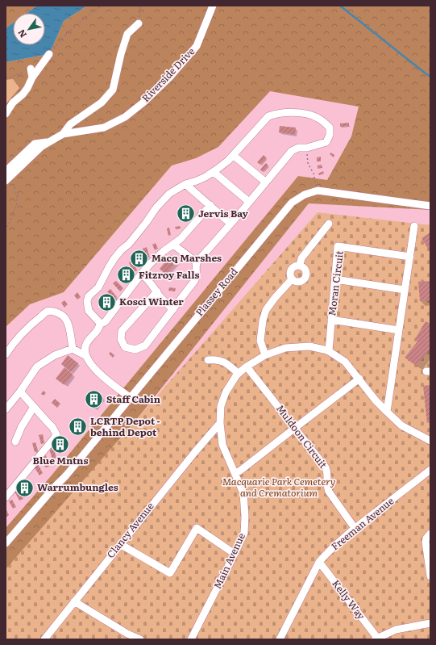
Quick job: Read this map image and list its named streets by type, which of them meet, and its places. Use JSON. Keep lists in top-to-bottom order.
{
  "streets": {
    "street": [
      "Riverside Drive",
      "Moran Circuit",
      "Plassey Road",
      "Muldoon Circuit",
      "Freeman Avenue",
      "Clancy Avenue",
      "Main Avenue",
      "Kelly Way"
    ]
  },
  "crossings": [
    ["Moran Circuit", "Main Avenue"],
    ["Muldoon Circuit", "Freeman Avenue"],
    ["Muldoon Circuit", "Main Avenue"],
    ["Freeman Avenue", "Kelly Way"],
    ["Clancy Avenue", "Main Avenue"]
  ],
  "parks": ["Macquarie Park Cemetery and Crematorium"],
  "places": {
    "building": [
      "Jervis Bay",
      "Macq Marshes",
      "Fitzroy Falls",
      "Kosci Winter",
      "Staff Cabin",
      "LCRTP Depot - behind Depot",
      "Blue Mntns",
      "Warrumbungles"
    ]
  },
  "north": "bottom left"
}
